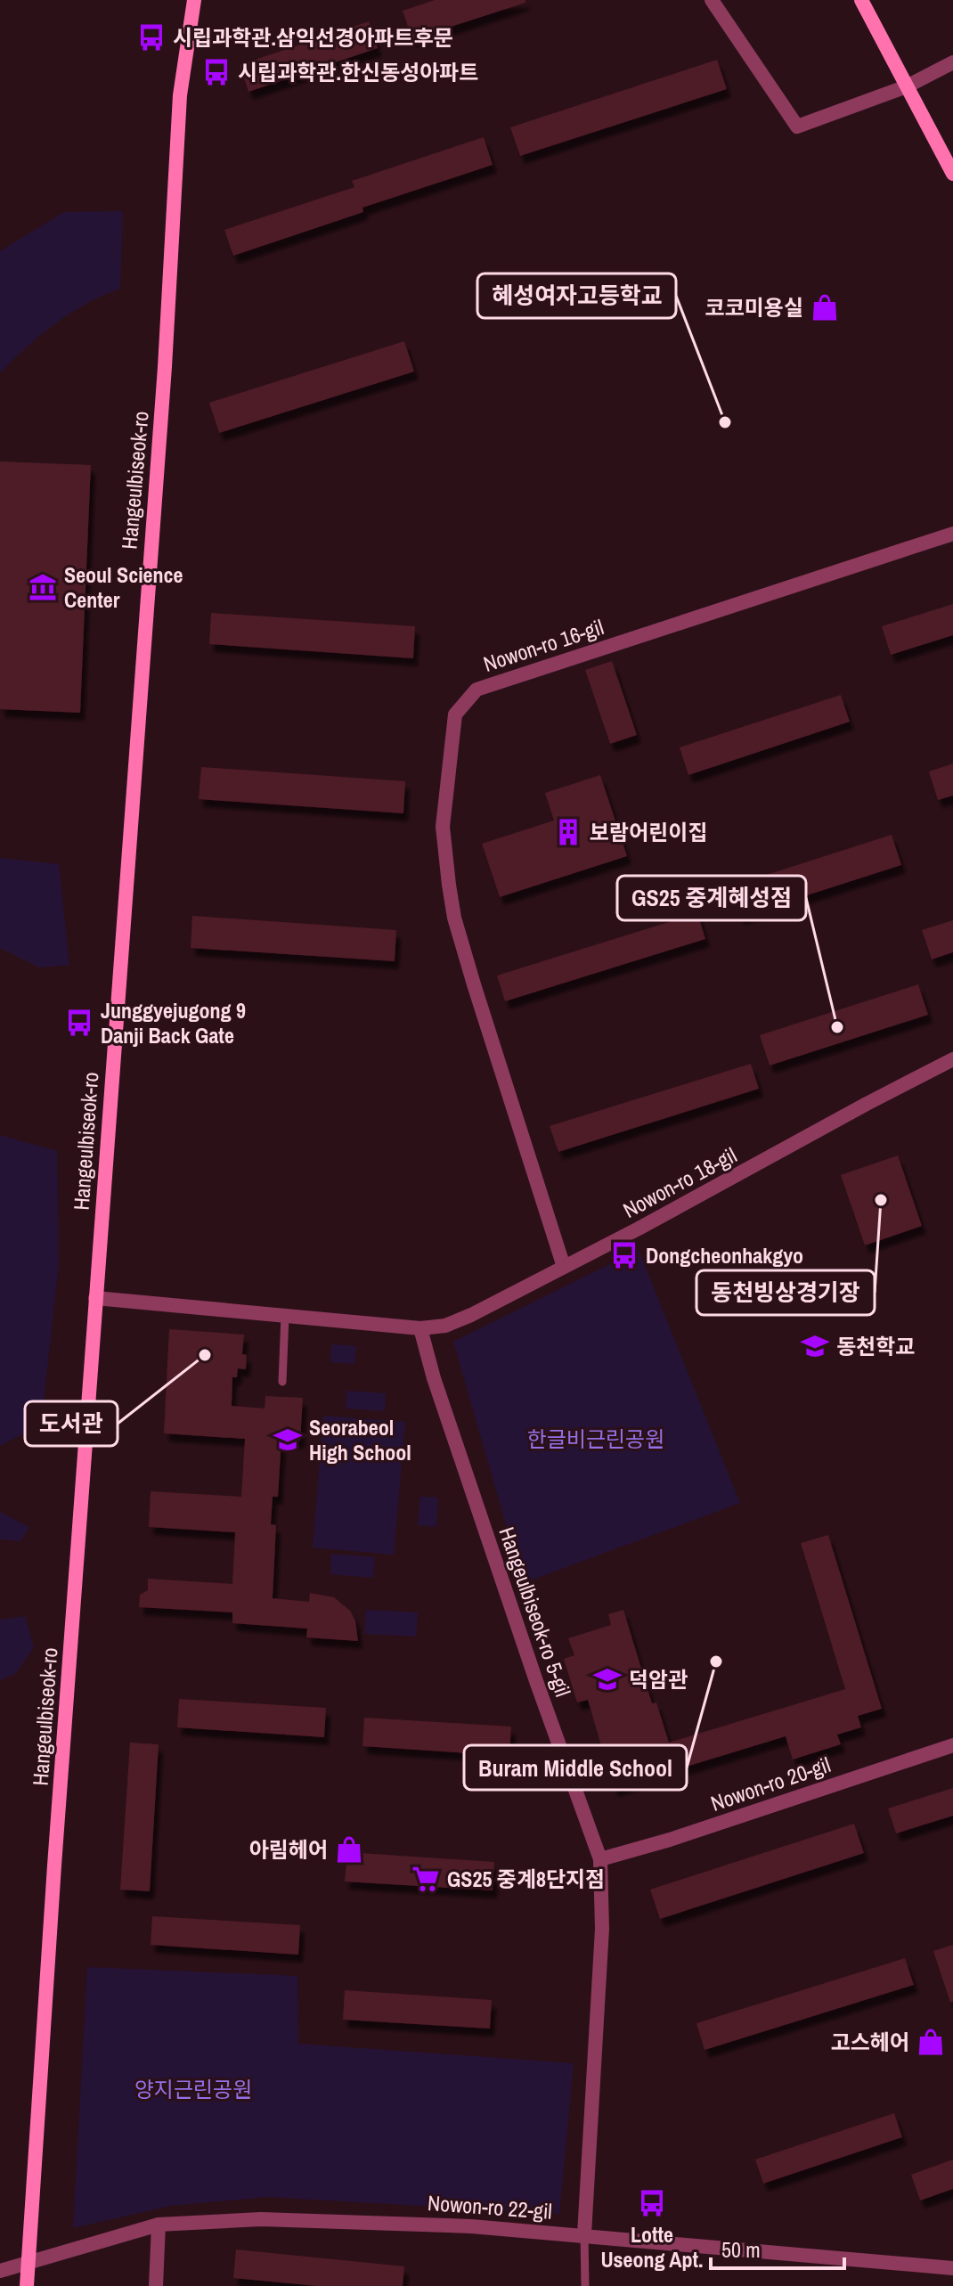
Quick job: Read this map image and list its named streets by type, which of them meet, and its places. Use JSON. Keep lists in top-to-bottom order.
{
  "streets": {
    "main road": ["Hangeulbiseok-ro"],
    "street": [
      "Nowon-ro 16-gil",
      "Nowon-ro 18-gil",
      "Hangeulbiseok-ro 5-gil",
      "Nowon-ro 20-gil",
      "Nowon-ro 22-gil"
    ]
  },
  "crossings": [
    ["Hangeulbiseok-ro", "Nowon-ro 22-gil"],
    ["Nowon-ro 16-gil", "Nowon-ro 18-gil"],
    ["Nowon-ro 18-gil", "Hangeulbiseok-ro 5-gil"],
    ["Hangeulbiseok-ro 5-gil", "Nowon-ro 20-gil"],
    ["Hangeulbiseok-ro 5-gil", "Nowon-ro 22-gil"]
  ],
  "parks": ["한글비근린공원", "양지근린공원"],
  "places": {
    "bus stop": [
      "시립과학관.삼익선경아파트후문",
      "시립과학관.한신동성아파트",
      "Junggyejugong 9 Danji Back Gate",
      "Dongcheonhakgyo",
      "Lotte Useong Apt."
    ],
    "shop": ["코코미용실", "아림헤어", "고스헤어"],
    "other": [
      "혜성여자고등학교",
      "GS25 중계혜성점",
      "동천빙상경기장",
      "도서관",
      "Buram Middle School"
    ],
    "museum": ["Seoul Science Center"],
    "building": ["보람어린이집"],
    "school or university": ["동천학교", "Seorabeol High School", "덕암관"],
    "supermarket": ["GS25 중계8단지점"]
  },
  "scale_bar": "50 m"
}
